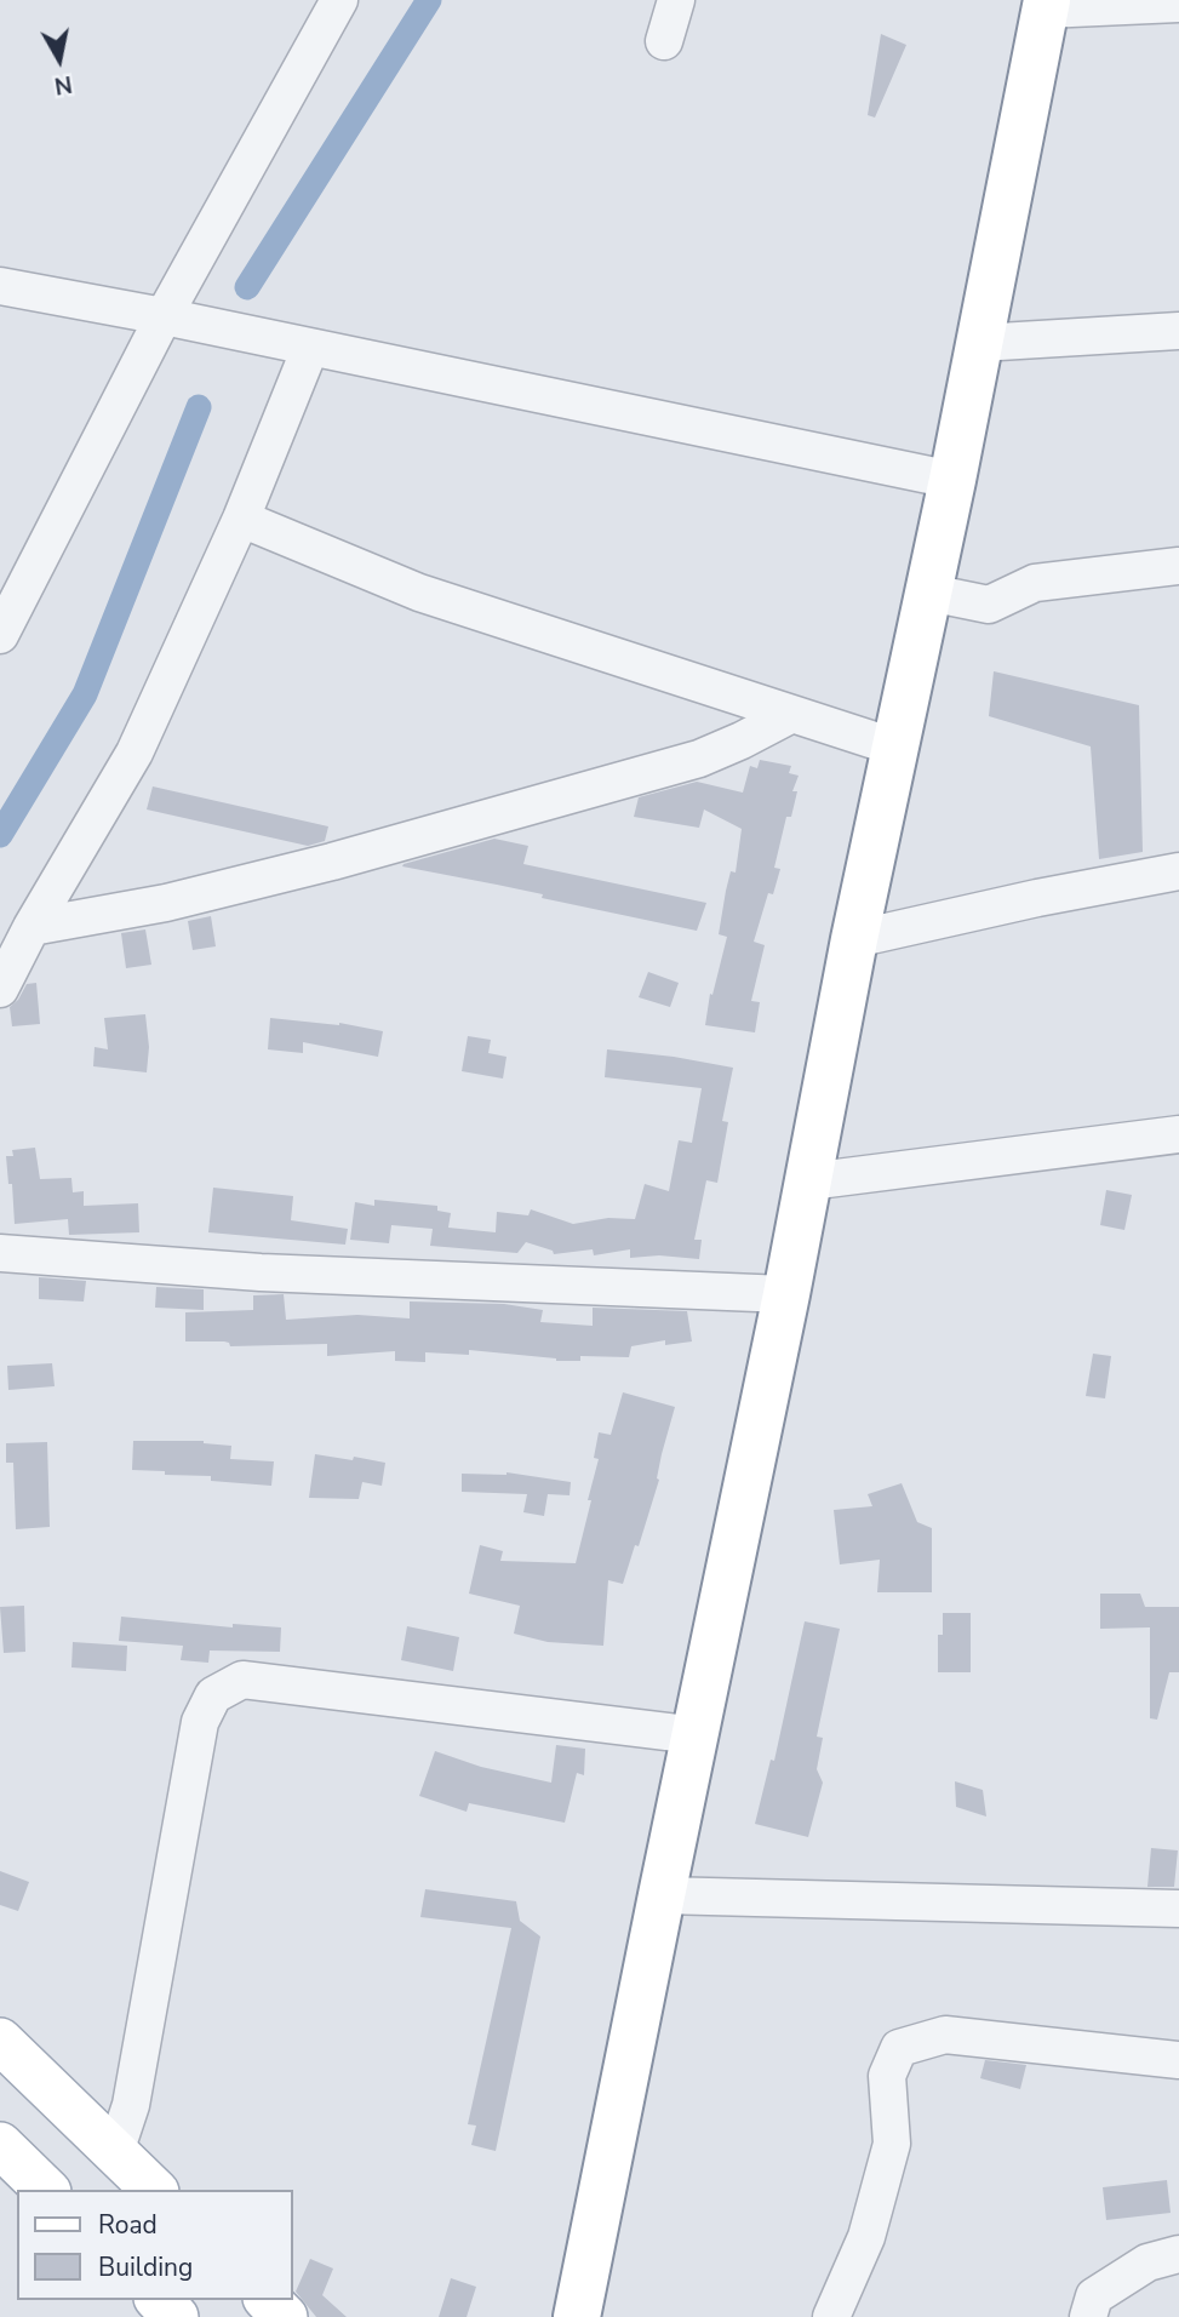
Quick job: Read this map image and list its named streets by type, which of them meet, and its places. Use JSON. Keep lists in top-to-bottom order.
{
  "legend": ["Road", "Building"],
  "north": "bottom"
}
